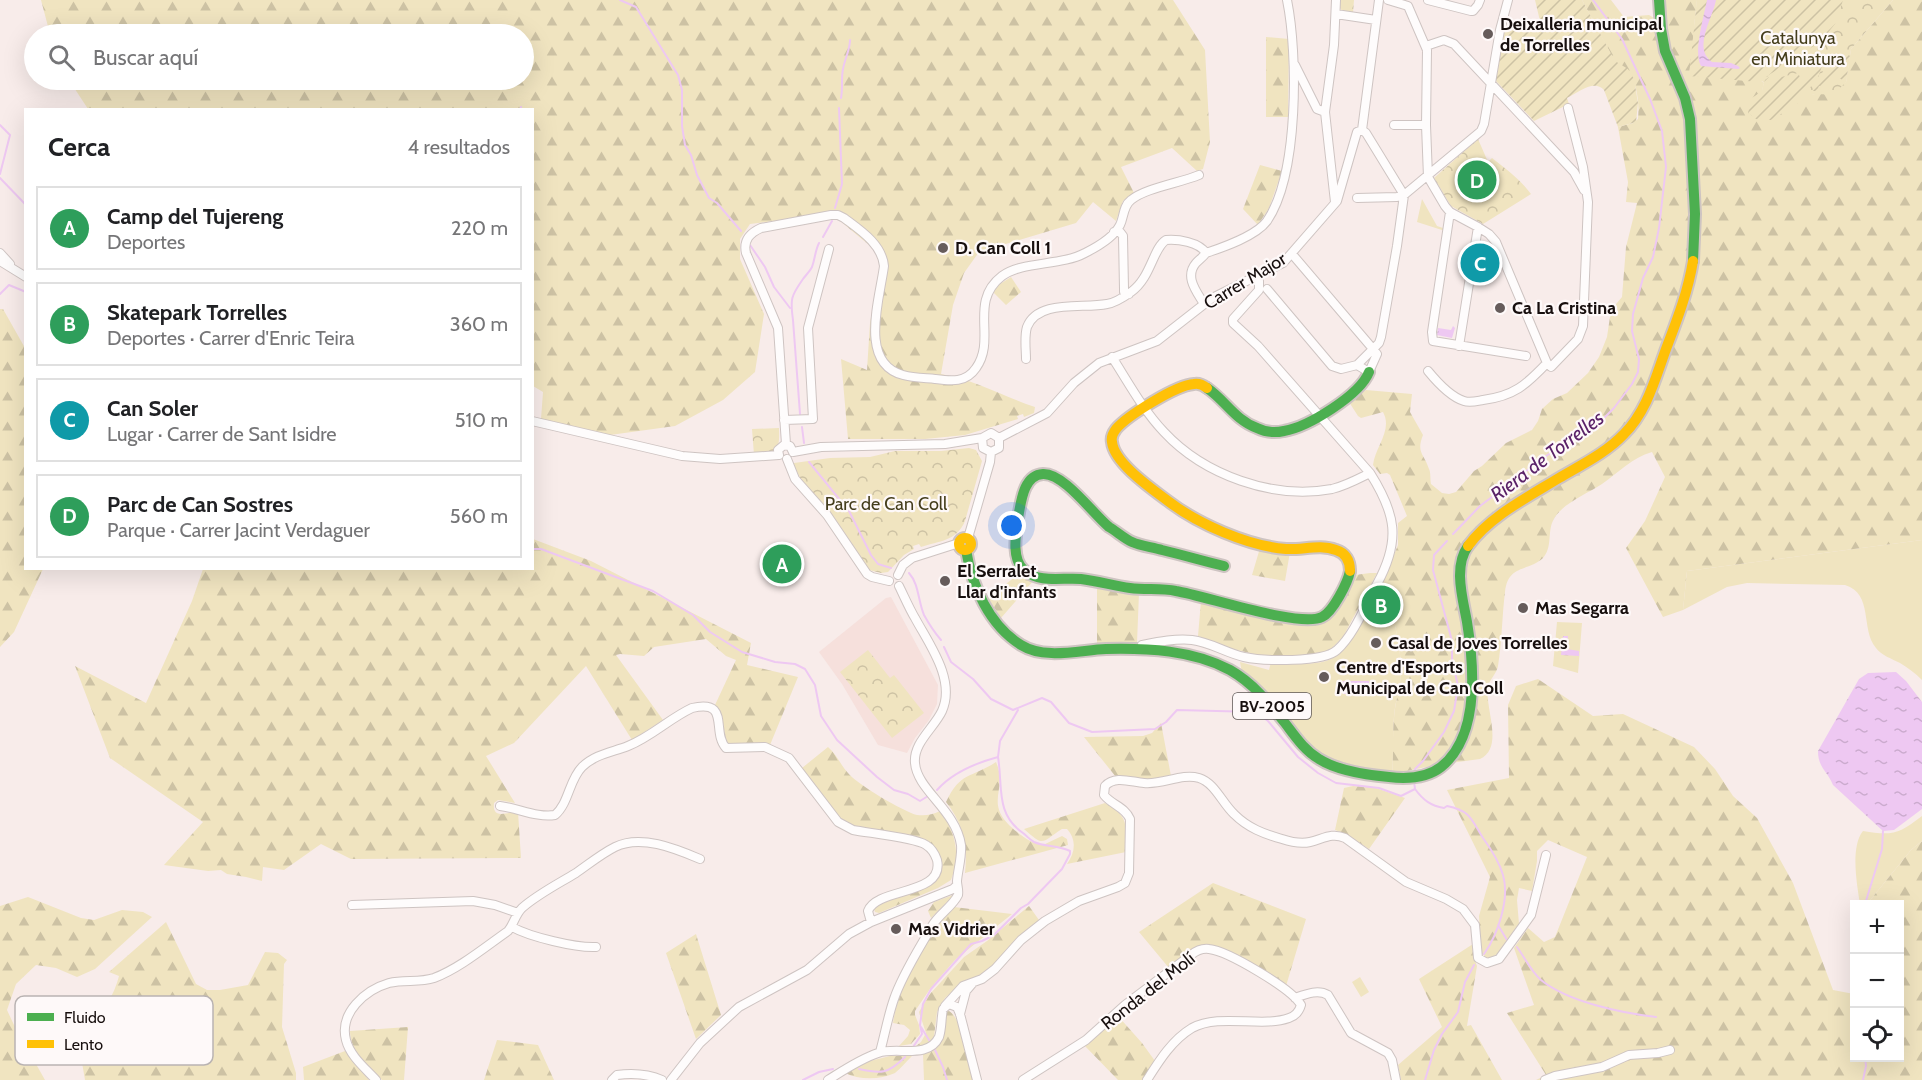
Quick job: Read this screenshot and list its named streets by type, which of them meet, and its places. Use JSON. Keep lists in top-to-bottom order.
{
  "streets": {
    "main road": ["BV-2005"],
    "street": ["Carrer Major", "Ronda del Molí"]
  },
  "crossings": [
    ["Carrer Major", "BV-2005"]
  ],
  "water": ["Riera de Torrelles"],
  "parks": ["Catalunya en Miniatura", "Parc de Can Coll"],
  "places": [
    "Deixalleria municipal de Torrelles",
    "D. Can Coll 1",
    "Ca La Cristina",
    "El Serralet Llar d'infants",
    "Mas Segarra",
    "Casal de Joves Torrelles",
    "Centre d'Esports Municipal de Can Coll",
    "Mas Vidrier"
  ],
  "legend": ["Fluido", "Lento"],
  "page": {
    "search": "Buscar aquí",
    "heading": ["Cerca", "4 resultados"],
    "pins": [
      "D",
      "C",
      "A",
      "B"
    ],
    "list": [
      {
        "mark": "A",
        "name": "Camp del Tujereng",
        "note": "Deportes",
        "value": "220 m"
      },
      {
        "mark": "B",
        "name": "Skatepark Torrelles",
        "note": "Deportes · Carrer d'Enric Teira",
        "value": "360 m"
      },
      {
        "mark": "C",
        "name": "Can Soler",
        "note": "Lugar · Carrer de Sant Isidre",
        "value": "510 m"
      },
      {
        "mark": "D",
        "name": "Parc de Can Sostres",
        "note": "Parque · Carrer Jacint Verdaguer",
        "value": "560 m"
      }
    ],
    "map_buttons": ["+", "−"]
  }
}
